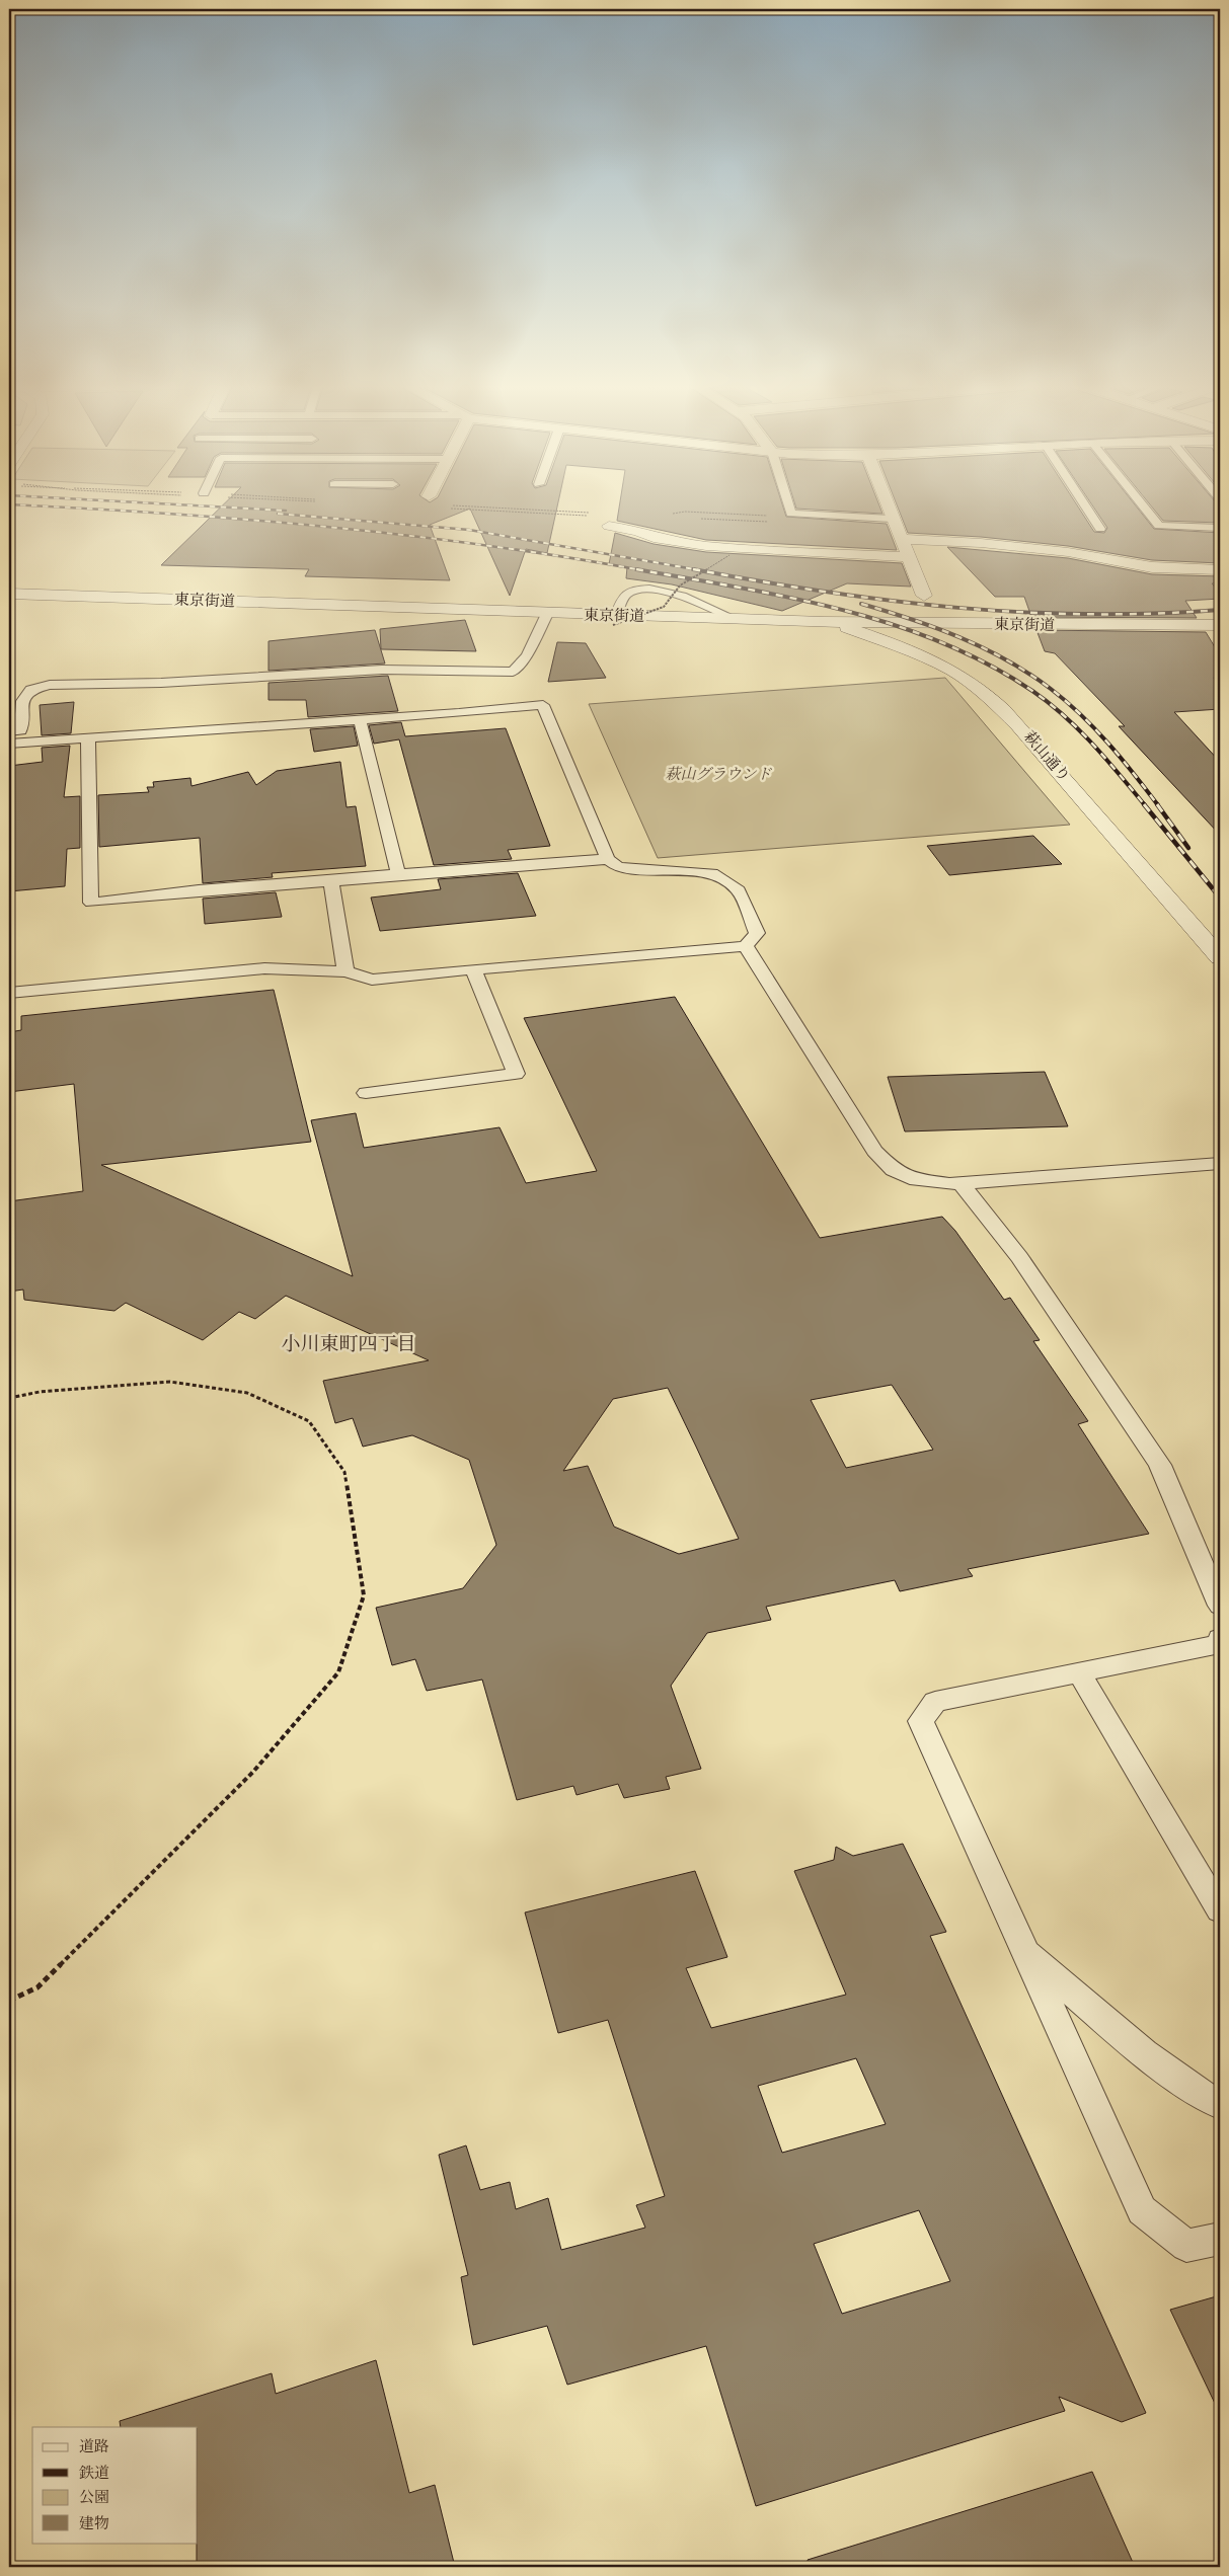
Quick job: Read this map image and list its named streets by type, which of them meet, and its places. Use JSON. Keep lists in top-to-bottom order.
{
  "streets": {
    "street": ["東京街道", "萩山通り"]
  },
  "crossings": [
    ["東京街道", "萩山通り"]
  ],
  "districts": ["小川東町四丁目"],
  "parks": ["萩山グラウンド"],
  "legend": [
    "道路",
    "鉄道",
    "公園",
    "建物"
  ]
}
